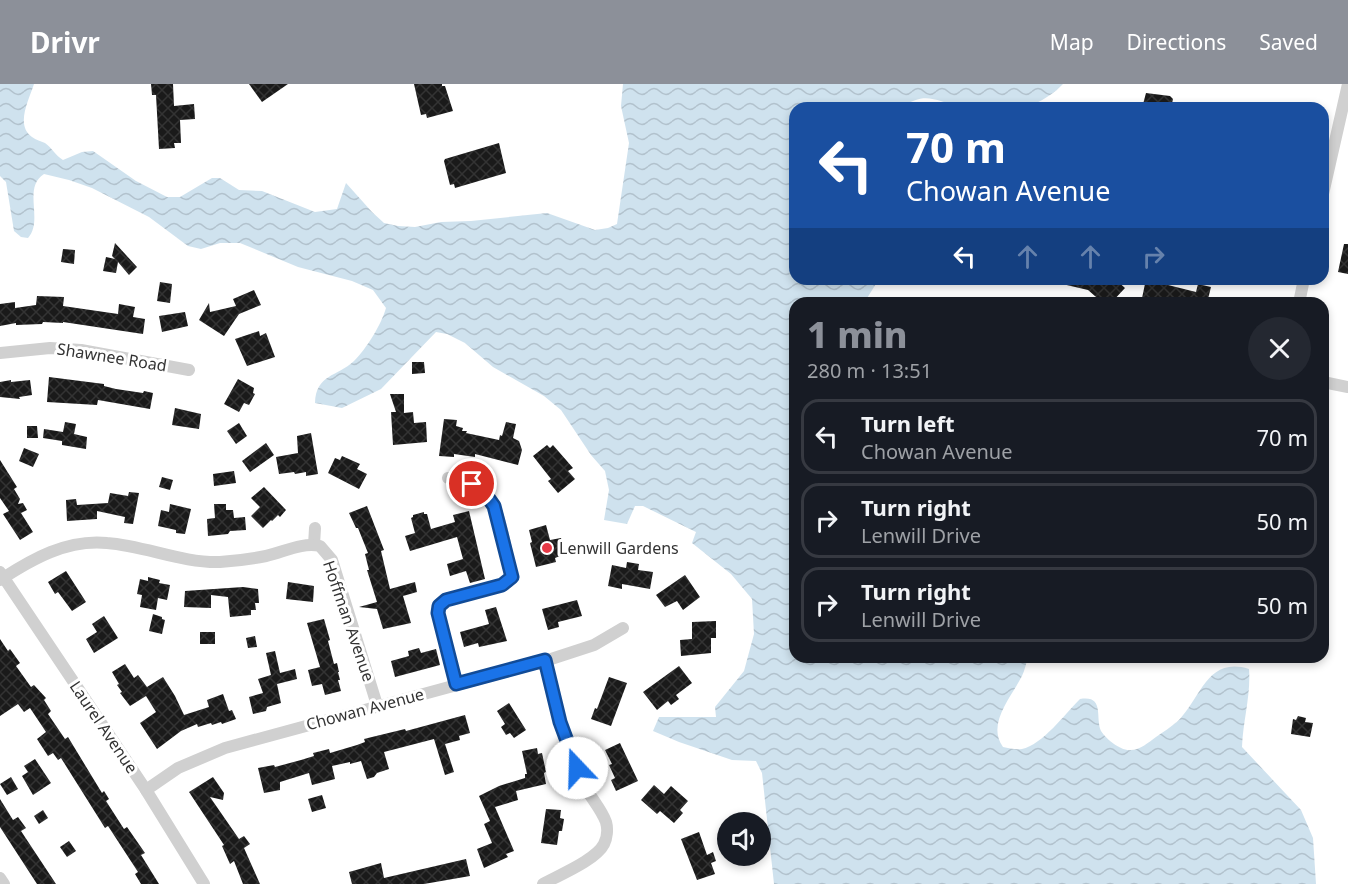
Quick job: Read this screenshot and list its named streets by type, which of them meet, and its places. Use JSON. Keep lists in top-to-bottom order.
{
  "streets": {
    "street": [
      "Shawnee Road",
      "Hoffman Avenue",
      "Chowan Avenue",
      "Laurel Avenue"
    ]
  },
  "crossings": [
    ["Hoffman Avenue", "Chowan Avenue"],
    ["Hoffman Avenue", "Laurel Avenue"],
    ["Chowan Avenue", "Laurel Avenue"]
  ],
  "places": ["Lenwill Gardens"],
  "page": {
    "header": "Drivr",
    "nav": ["Map", "Directions", "Saved"],
    "turn": ["70 m", "Chowan Avenue"],
    "heading": ["1 min", "280 m · 13:51"],
    "list": [
      {
        "name": "Turn left",
        "note": "Chowan Avenue",
        "value": "70 m"
      },
      {
        "name": "Turn right",
        "note": "Lenwill Drive",
        "value": "50 m"
      },
      {
        "name": "Turn right",
        "note": "Lenwill Drive",
        "value": "50 m"
      }
    ]
  }
}
